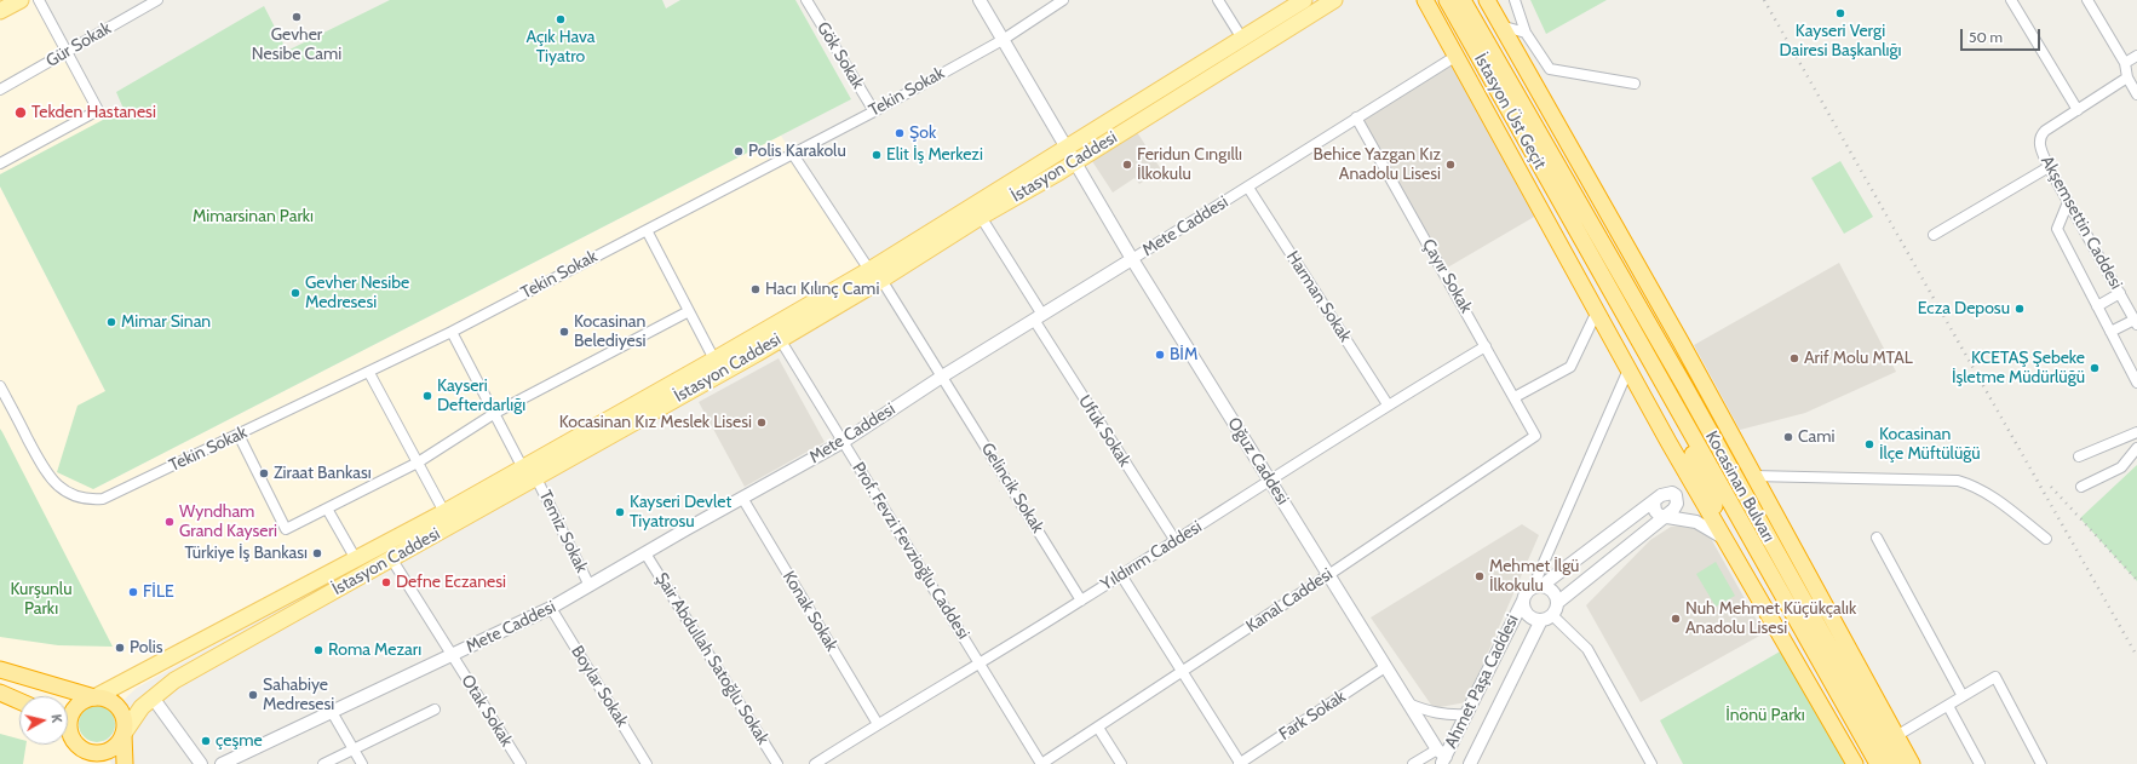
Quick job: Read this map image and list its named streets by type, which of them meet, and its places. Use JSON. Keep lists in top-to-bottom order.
{
  "streets": {
    "highway": ["İstasyon Üst Geçit", "Kocasinan Bulvarı"],
    "main road": ["İstasyon Caddesi"],
    "street": [
      "Gür Sokak",
      "Gök Sokak",
      "Tekin Sokak",
      "Akşemsettin Caddesi",
      "Mete Caddesi",
      "Çayır Sokak",
      "Harman Sokak",
      "Ufuk Sokak",
      "Oğuz Caddesi",
      "Gelincik Sokak",
      "Temiz Sokak",
      "Prof. Fevzi Fevzioğlu Caddesi",
      "Yıldırım Caddesi",
      "Kanal Caddesi",
      "Konak Sokak",
      "Şair Abdullah Satoğlu Sokak",
      "Ahmet Paşa Caddesi",
      "Boylar Sokak",
      "Otak Sokak",
      "Fark Sokak"
    ]
  },
  "crossings": [
    ["Gök Sokak", "Tekin Sokak"],
    ["Tekin Sokak", "Oğuz Caddesi"],
    ["Tekin Sokak", "Gelincik Sokak"],
    ["İstasyon Üst Geçit", "Kocasinan Bulvarı"],
    ["İstasyon Caddesi", "Ufuk Sokak"],
    ["İstasyon Caddesi", "Oğuz Caddesi"],
    ["İstasyon Caddesi", "Gelincik Sokak"],
    ["İstasyon Caddesi", "Temiz Sokak"],
    ["İstasyon Caddesi", "Prof. Fevzi Fevzioğlu Caddesi"],
    ["İstasyon Caddesi", "Otak Sokak"],
    ["Mete Caddesi", "Çayır Sokak"],
    ["Mete Caddesi", "Harman Sokak"],
    ["Mete Caddesi", "Ufuk Sokak"],
    ["Mete Caddesi", "Oğuz Caddesi"],
    ["Mete Caddesi", "Gelincik Sokak"],
    ["Mete Caddesi", "Temiz Sokak"],
    ["Mete Caddesi", "Prof. Fevzi Fevzioğlu Caddesi"],
    ["Mete Caddesi", "Konak Sokak"],
    ["Mete Caddesi", "Şair Abdullah Satoğlu Sokak"],
    ["Mete Caddesi", "Boylar Sokak"],
    ["Mete Caddesi", "Otak Sokak"],
    ["Çayır Sokak", "Yıldırım Caddesi"],
    ["Çayır Sokak", "Kanal Caddesi"],
    ["Harman Sokak", "Yıldırım Caddesi"],
    ["Ufuk Sokak", "Yıldırım Caddesi"],
    ["Oğuz Caddesi", "Yıldırım Caddesi"],
    ["Oğuz Caddesi", "Kanal Caddesi"],
    ["Oğuz Caddesi", "Ahmet Paşa Caddesi"],
    ["Oğuz Caddesi", "Fark Sokak"],
    ["Gelincik Sokak", "Yıldırım Caddesi"],
    ["Prof. Fevzi Fevzioğlu Caddesi", "Yıldırım Caddesi"],
    ["Prof. Fevzi Fevzioğlu Caddesi", "Kanal Caddesi"],
    ["Yıldırım Caddesi", "Konak Sokak"]
  ],
  "parks": ["Mimarsinan Parkı", "Kurşunlu Parkı", "İnönü Parkı"],
  "places": [
    "Kayseri Vergi Dairesi Başkanlığı",
    "Gevher Nesibe Cami",
    "Açık Hava Tiyatro",
    "Tekden Hastanesi",
    "Şok",
    "Polis Karakolu",
    "Elit İş Merkezi",
    "Feridun Cıngıllı İlkokulu",
    "Behice Yazgan Kız Anadolu Lisesi",
    "Hacı Kılınç Cami",
    "Gevher Nesibe Medresesi",
    "Ecza Deposu",
    "Mimar Sinan",
    "Kocasinan Belediyesi",
    "BİM",
    "Arif Molu MTAL",
    "KCETAŞ Şebeke İşletme Müdürlüğü",
    "Kayseri Defterdarlığı",
    "Kocasinan Kız Meslek Lisesi",
    "Cami",
    "Kocasinan İlçe Müftülüğü",
    "Ziraat Bankası",
    "Kayseri Devlet Tiyatrosu",
    "Wyndham Grand Kayseri",
    "Türkiye İş Bankası",
    "Mehmet İlgü İlkokulu",
    "Defne Eczanesi",
    "FİLE",
    "Nuh Mehmet Küçükçalık Anadolu Lisesi",
    "Polis",
    "Roma Mezarı",
    "Sahabiye Medresesi",
    "çeşme"
  ],
  "scale_bar": "50 m",
  "north": "right"
}
